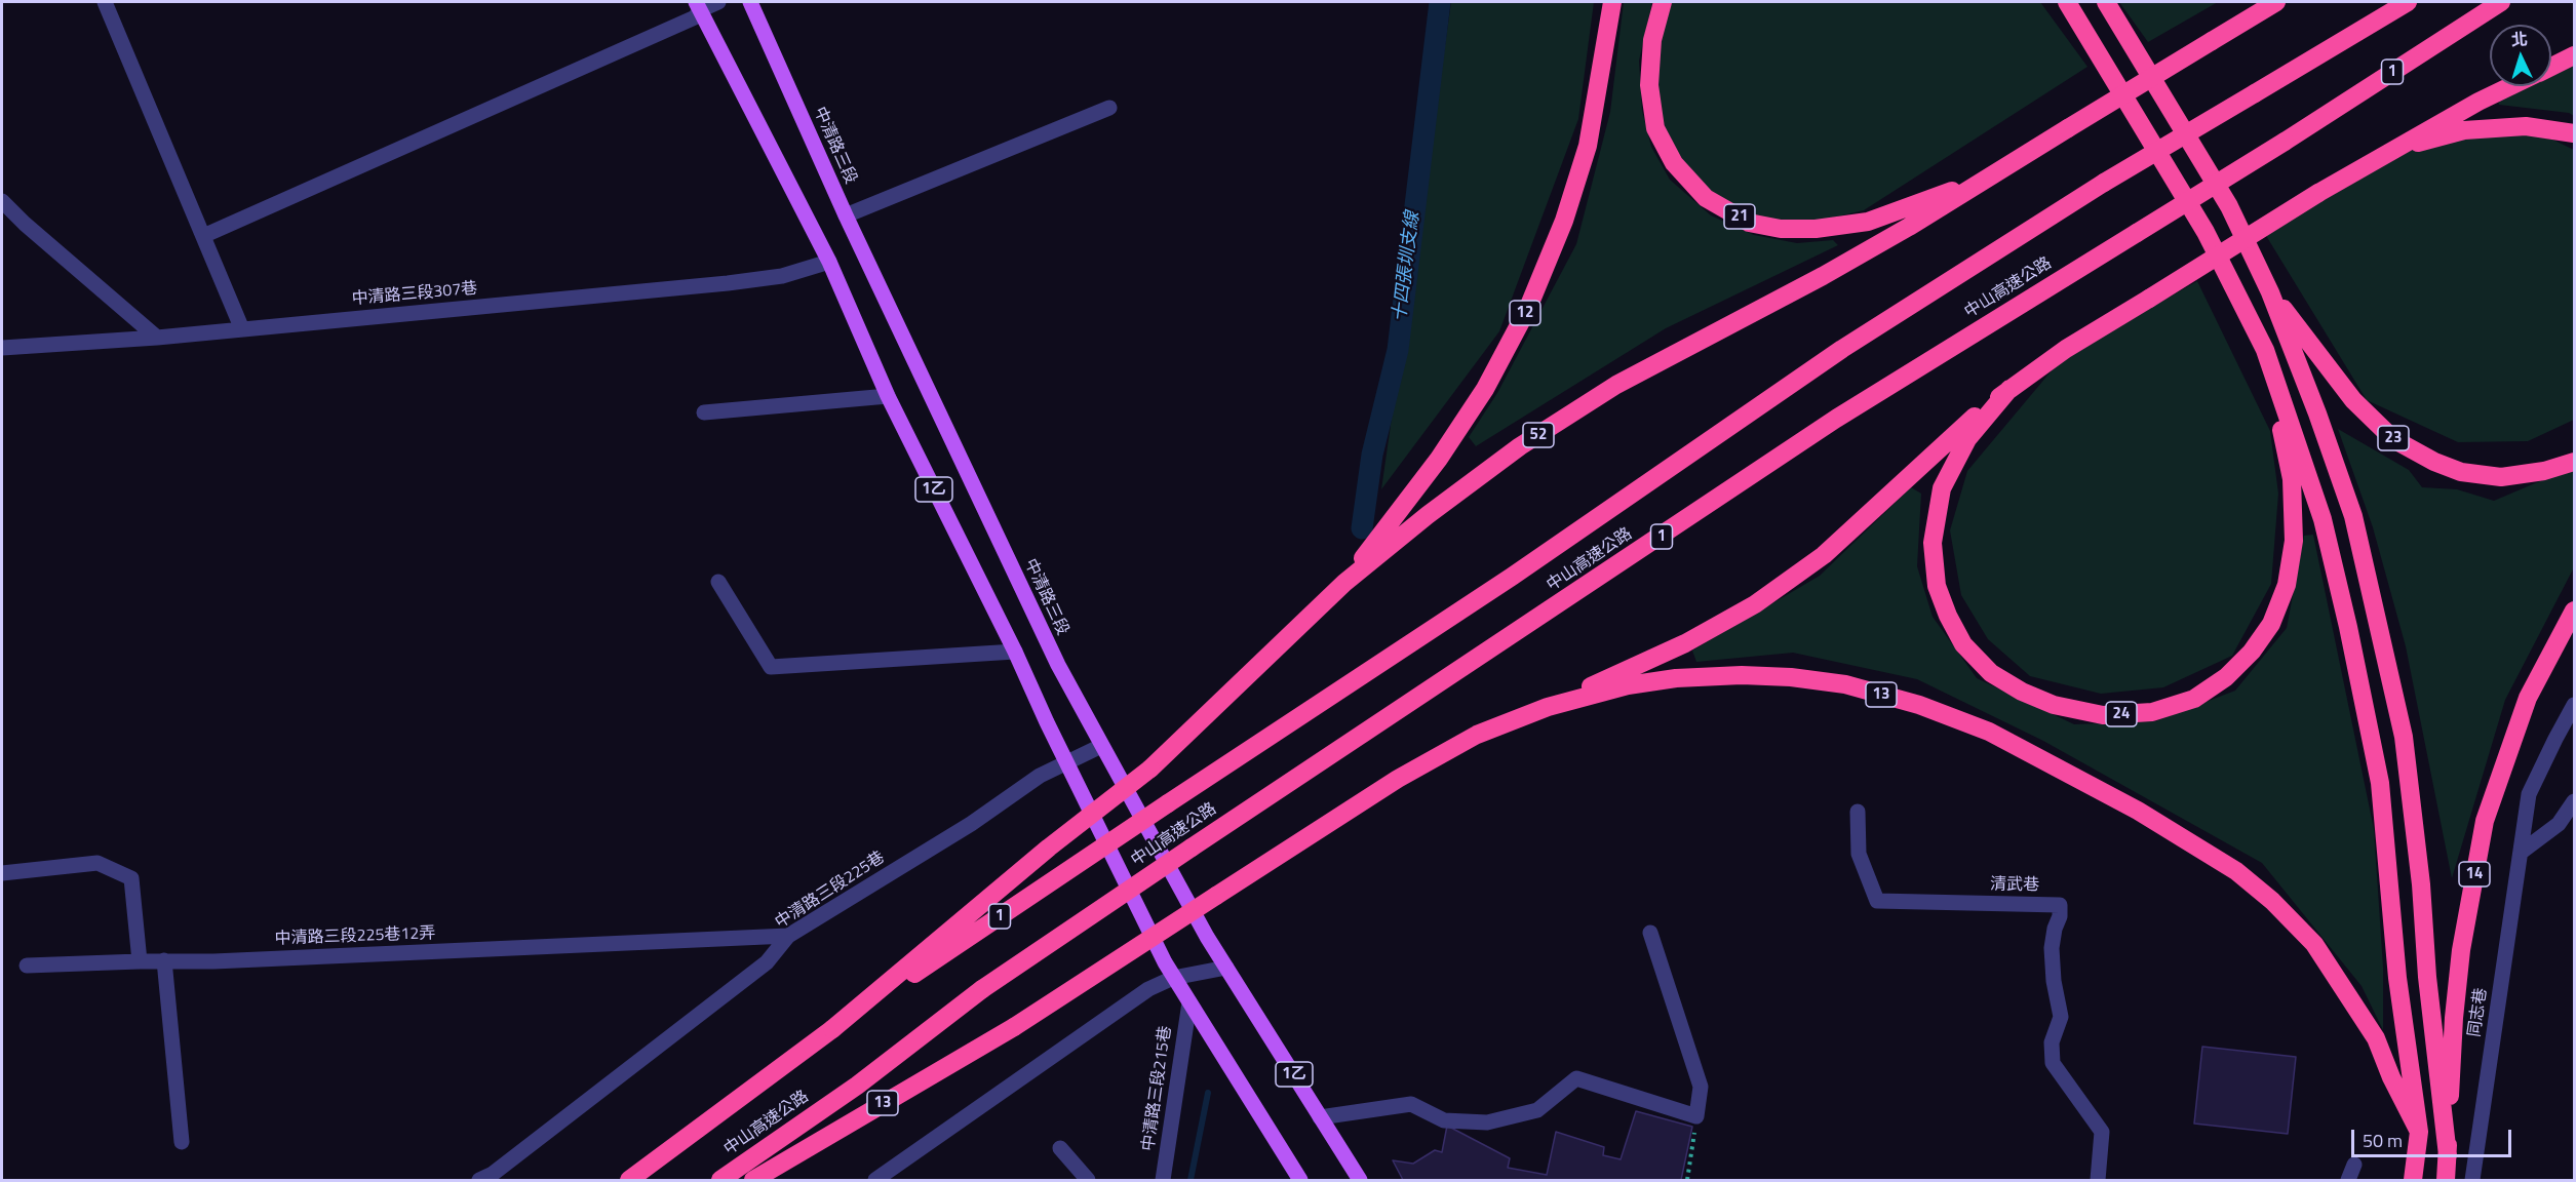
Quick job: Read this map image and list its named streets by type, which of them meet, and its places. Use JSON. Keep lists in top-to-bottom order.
{
  "streets": {
    "highway": [
      "1",
      "21",
      "中山高速公路",
      "12",
      "52",
      "23",
      "13",
      "24",
      "14"
    ],
    "main road": ["中清路三段", "1乙"],
    "street": [
      "中清路三段307巷",
      "清武巷",
      "中清路三段225巷",
      "中清路三段225巷12弄",
      "同志巷",
      "中清路三段215巷"
    ]
  },
  "crossings": [
    ["中清路三段", "中清路三段225巷"],
    ["21", "52"],
    ["中山高速公路", "52"],
    ["中清路三段307巷", "1乙"],
    ["12", "52"],
    ["1乙", "中清路三段225巷"],
    ["1乙", "中清路三段215巷"],
    ["中清路三段225巷", "中清路三段225巷12弄"]
  ],
  "water": ["十四張圳支線"],
  "scale_bar": "50 m",
  "north": "top"
}
